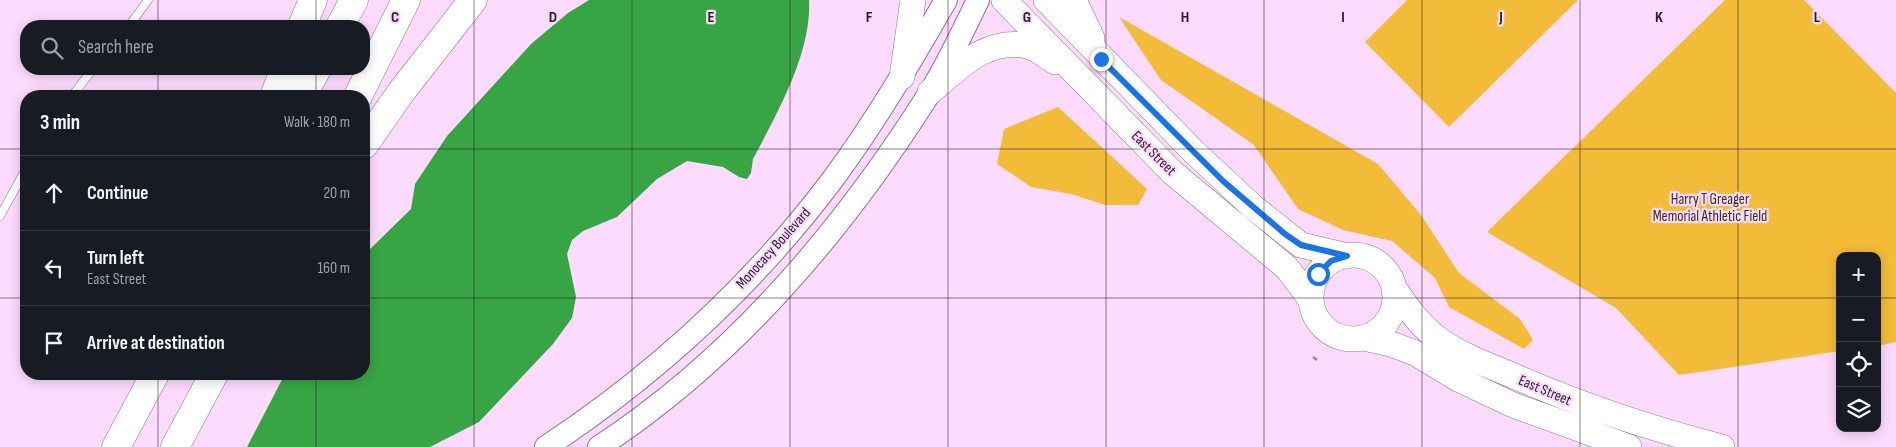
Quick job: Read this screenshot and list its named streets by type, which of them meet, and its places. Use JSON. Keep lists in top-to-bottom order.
{
  "streets": {
    "main road": ["East Street", "Monocacy Boulevard"]
  },
  "parks": ["Harry T Greager Memorial Athletic Field"],
  "page": {
    "search": "Search here",
    "heading": ["3 min", "Walk · 180 m"],
    "list": [
      ["Continue", "20 m"],
      ["Turn left", "East Street", "160 m"],
      "Arrive at destination"
    ],
    "map_buttons": ["+", "−"]
  },
  "grid": {
    "columns": [
      "C",
      "D",
      "E",
      "F",
      "G",
      "H",
      "I",
      "J",
      "K",
      "L"
    ]
  }
}
